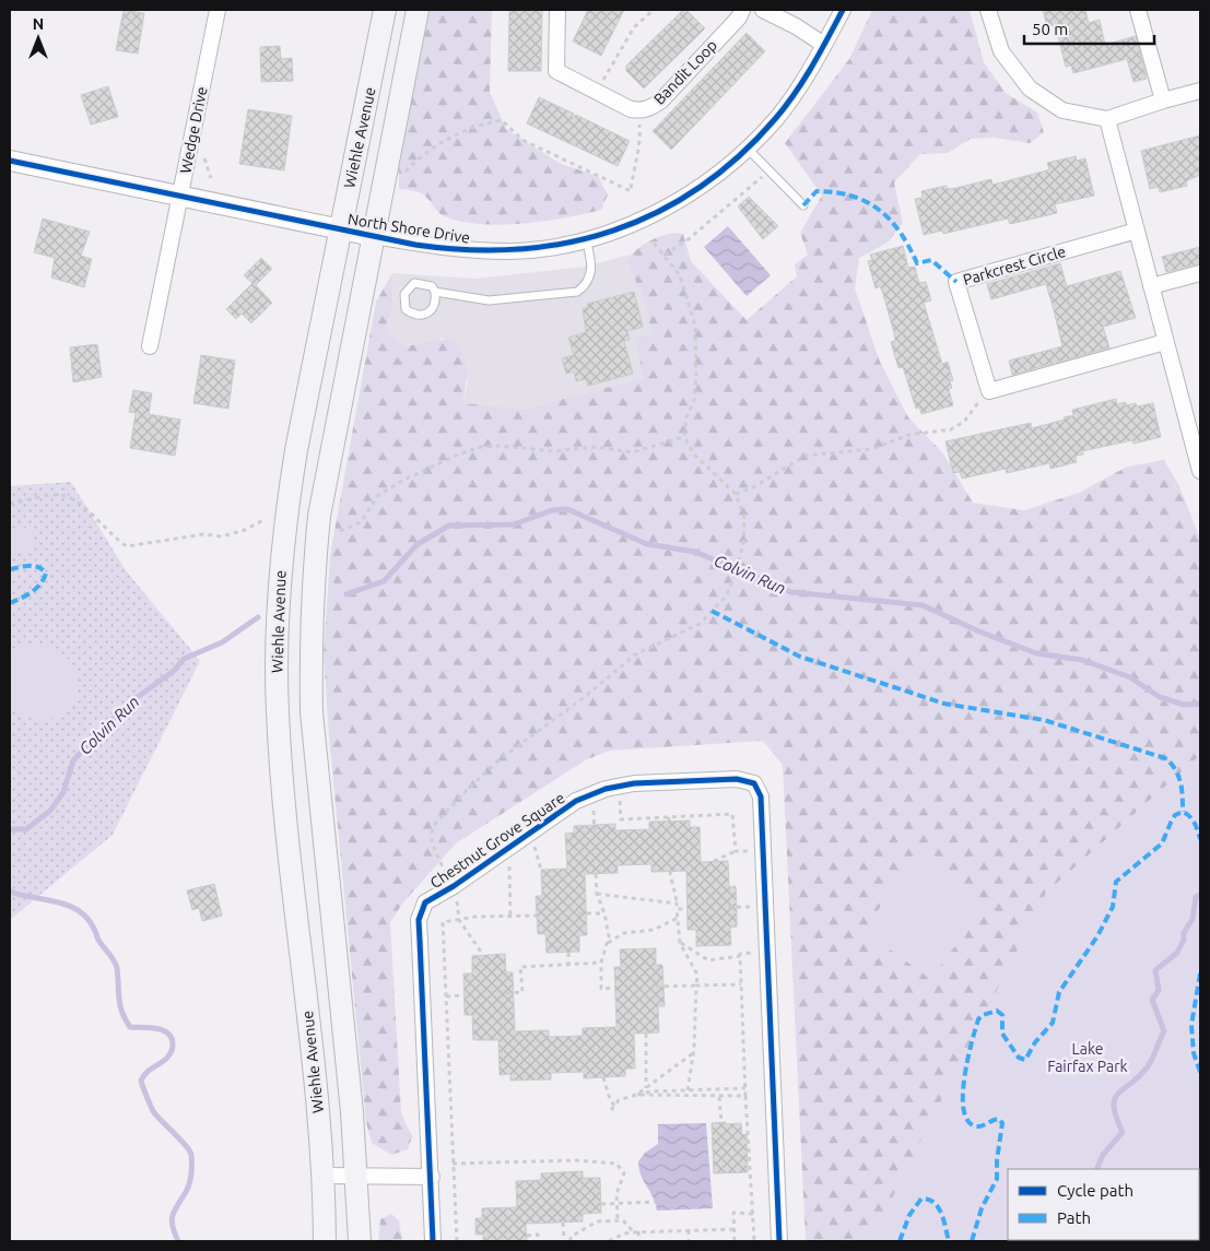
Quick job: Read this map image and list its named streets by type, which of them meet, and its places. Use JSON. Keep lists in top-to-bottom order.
{
  "streets": {
    "main road": ["Wiehle Avenue"],
    "street": [
      "Bandit Loop",
      "Wedge Drive",
      "North Shore Drive",
      "Parkcrest Circle",
      "Chestnut Grove Square"
    ]
  },
  "crossings": [
    ["Wedge Drive", "North Shore Drive"],
    ["Wiehle Avenue", "North Shore Drive"]
  ],
  "water": ["Colvin Run"],
  "parks": ["Lake Fairfax Park"],
  "legend": ["Cycle path", "Path"],
  "scale_bar": "50 m",
  "north": "top"
}
